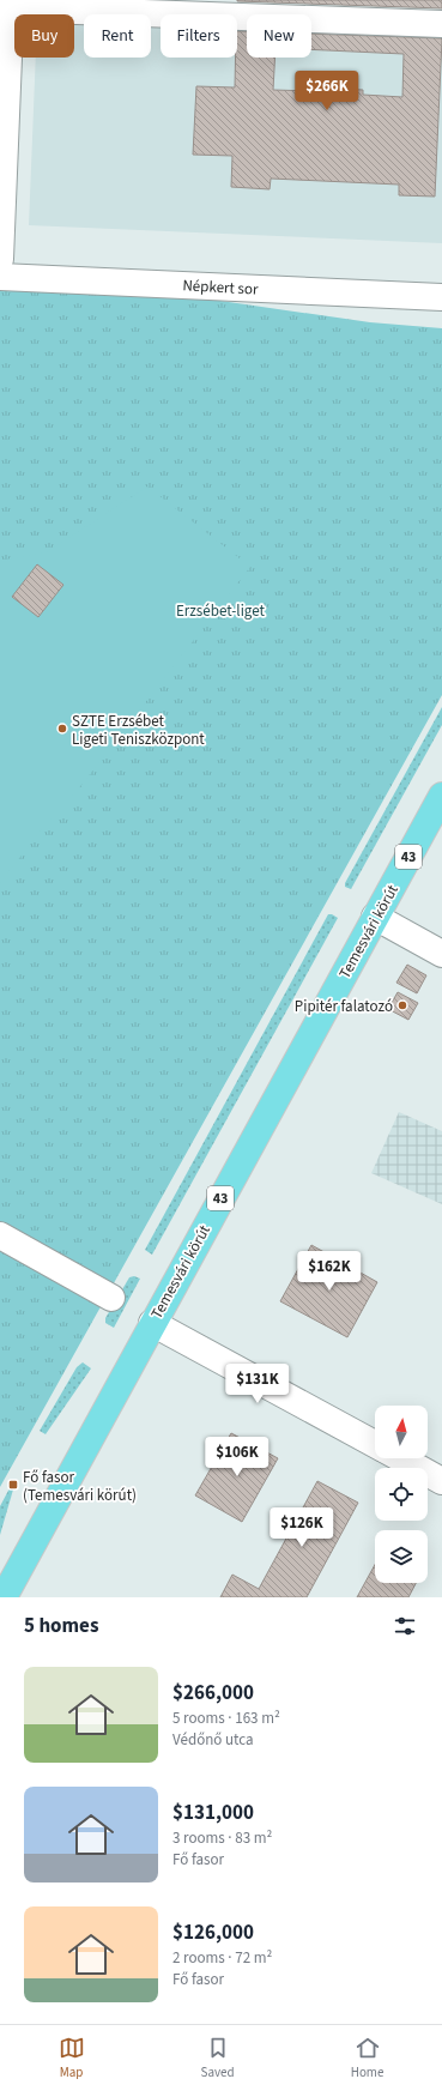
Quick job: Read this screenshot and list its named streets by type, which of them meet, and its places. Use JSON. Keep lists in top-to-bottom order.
{
  "streets": {
    "main road": ["43", "Temesvári körút"],
    "street": ["Népkert sor"]
  },
  "parks": ["Erzsébet-liget"],
  "places": {
    "other": ["SZTE Erzsébet Ligeti Teniszközpont", "Pipitér falatozó"],
    "transit": ["Fő fasor (Temesvári körút)"]
  },
  "north": "top",
  "page": {
    "chip": [
      "Buy",
      "Rent",
      "Filters",
      "New"
    ],
    "price": [
      "$266K",
      "$162K",
      "$131K",
      "$106K",
      "$126K"
    ],
    "heading": "5 homes",
    "list": [
      {
        "name": "$266,000",
        "note": "5 rooms · 163 m² · Védőnő utca"
      },
      {
        "name": "$131,000",
        "note": "3 rooms · 83 m² · Fő fasor"
      },
      {
        "name": "$126,000",
        "note": "2 rooms · 72 m² · Fő fasor"
      }
    ],
    "tabs": ["Map", "Saved", "Home"]
  }
}
